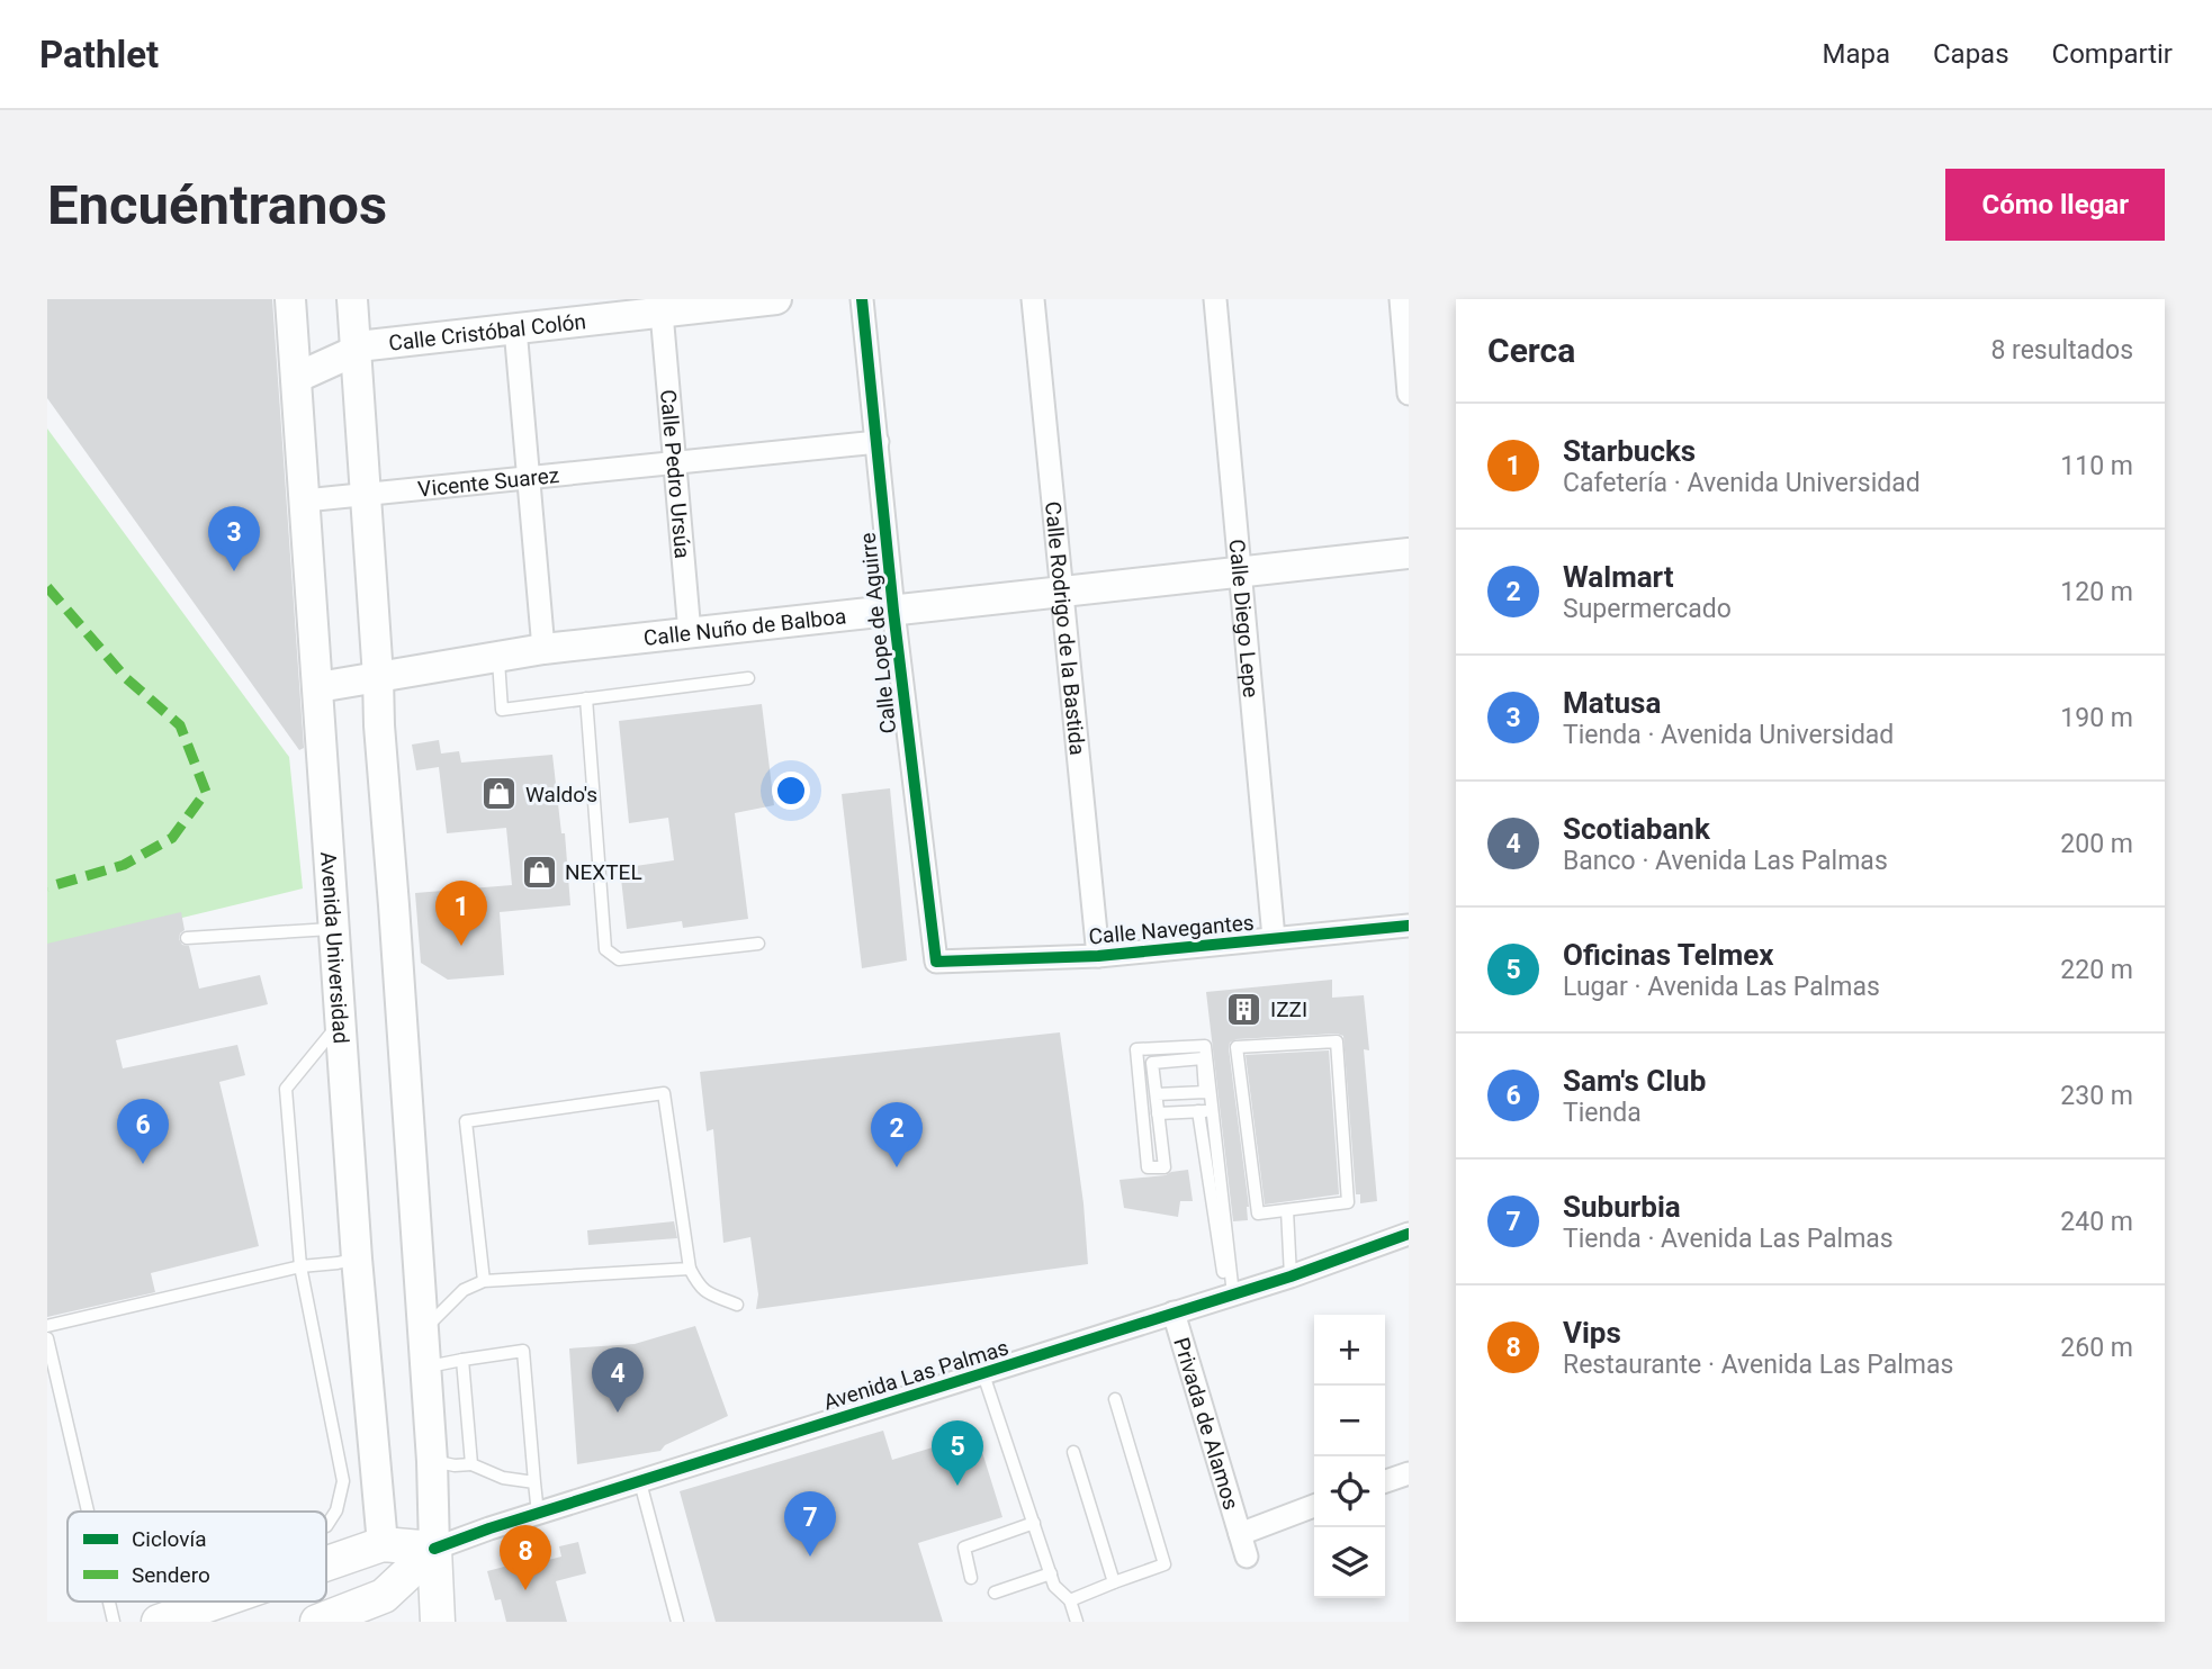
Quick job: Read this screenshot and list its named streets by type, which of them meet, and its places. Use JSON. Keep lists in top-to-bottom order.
{
  "streets": {
    "main road": ["Calle Cristóbal Colón", "Calle Nuño de Balboa", "Avenida Universidad"],
    "street": [
      "Calle Pedro Ursúa",
      "Vicente Suarez",
      "Calle Diego Lepe",
      "Calle Rodrigo de la Bastida",
      "Calle Lope de Aguirre",
      "Calle Navegantes",
      "Avenida Las Palmas",
      "Privada de Alamos"
    ]
  },
  "crossings": [
    ["Calle Cristóbal Colón", "Calle Pedro Ursúa"],
    ["Calle Cristóbal Colón", "Avenida Universidad"],
    ["Calle Pedro Ursúa", "Vicente Suarez"],
    ["Calle Pedro Ursúa", "Calle Nuño de Balboa"],
    ["Vicente Suarez", "Calle Lope de Aguirre"],
    ["Vicente Suarez", "Avenida Universidad"],
    ["Calle Diego Lepe", "Calle Nuño de Balboa"],
    ["Calle Diego Lepe", "Calle Navegantes"],
    ["Calle Nuño de Balboa", "Calle Rodrigo de la Bastida"],
    ["Calle Nuño de Balboa", "Calle Lope de Aguirre"],
    ["Calle Nuño de Balboa", "Avenida Universidad"],
    ["Calle Rodrigo de la Bastida", "Calle Navegantes"],
    ["Calle Lope de Aguirre", "Calle Navegantes"],
    ["Avenida Las Palmas", "Privada de Alamos"]
  ],
  "places": {
    "shop": ["Waldo's", "NEXTEL"],
    "building": ["IZZI"]
  },
  "legend": ["Ciclovía", "Sendero"],
  "page": {
    "header": "Pathlet",
    "nav": ["Mapa", "Capas", "Compartir"],
    "buttons": "Cómo llegar",
    "title": "Encuéntranos",
    "heading": ["Cerca", "8 resultados"],
    "list": [
      {
        "mark": "1",
        "name": "Starbucks",
        "note": "Cafetería · Avenida Universidad",
        "value": "110 m"
      },
      {
        "mark": "2",
        "name": "Walmart",
        "note": "Supermercado",
        "value": "120 m"
      },
      {
        "mark": "3",
        "name": "Matusa",
        "note": "Tienda · Avenida Universidad",
        "value": "190 m"
      },
      {
        "mark": "4",
        "name": "Scotiabank",
        "note": "Banco · Avenida Las Palmas",
        "value": "200 m"
      },
      {
        "mark": "5",
        "name": "Oficinas Telmex",
        "note": "Lugar · Avenida Las Palmas",
        "value": "220 m"
      },
      {
        "mark": "6",
        "name": "Sam's Club",
        "note": "Tienda",
        "value": "230 m"
      },
      {
        "mark": "7",
        "name": "Suburbia",
        "note": "Tienda · Avenida Las Palmas",
        "value": "240 m"
      },
      {
        "mark": "8",
        "name": "Vips",
        "note": "Restaurante · Avenida Las Palmas",
        "value": "260 m"
      }
    ],
    "pins": [
      "3",
      "1",
      "6",
      "2",
      "4",
      "5",
      "7",
      "8"
    ],
    "map_buttons": ["+", "−"]
  }
}
